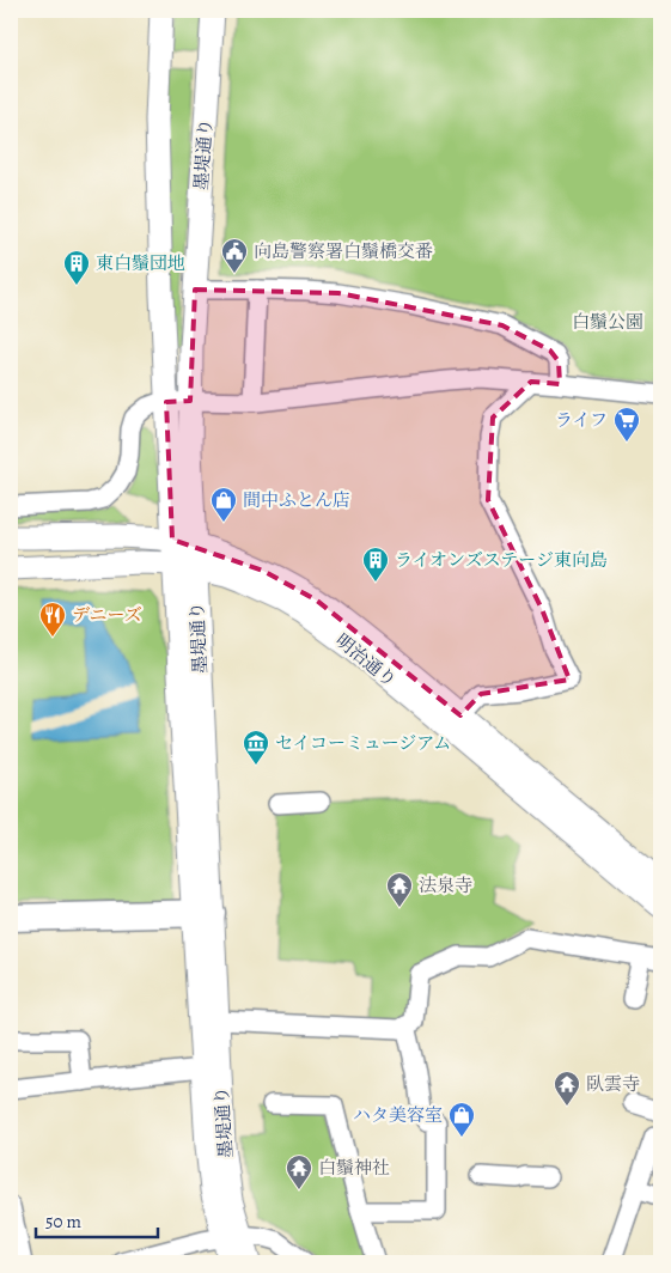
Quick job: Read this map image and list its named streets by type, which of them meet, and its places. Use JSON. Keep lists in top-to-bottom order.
{
  "streets": {
    "main road": ["墨堤通り", "明治通り"]
  },
  "crossings": [
    ["墨堤通り", "明治通り"]
  ],
  "parks": ["白鬚公園"],
  "places": {
    "public building": ["向島警察署白鬚橋交番"],
    "building": ["東白鬚団地", "ライオンズステージ東向島"],
    "supermarket": ["ライフ"],
    "shop": ["間中ふとん店", "ハタ美容室"],
    "restaurant": ["デニーズ"],
    "museum": ["セイコーミュージアム"],
    "temple": ["法泉寺", "臥雲寺", "白鬚神社"]
  },
  "scale_bar": "50 m"
}
